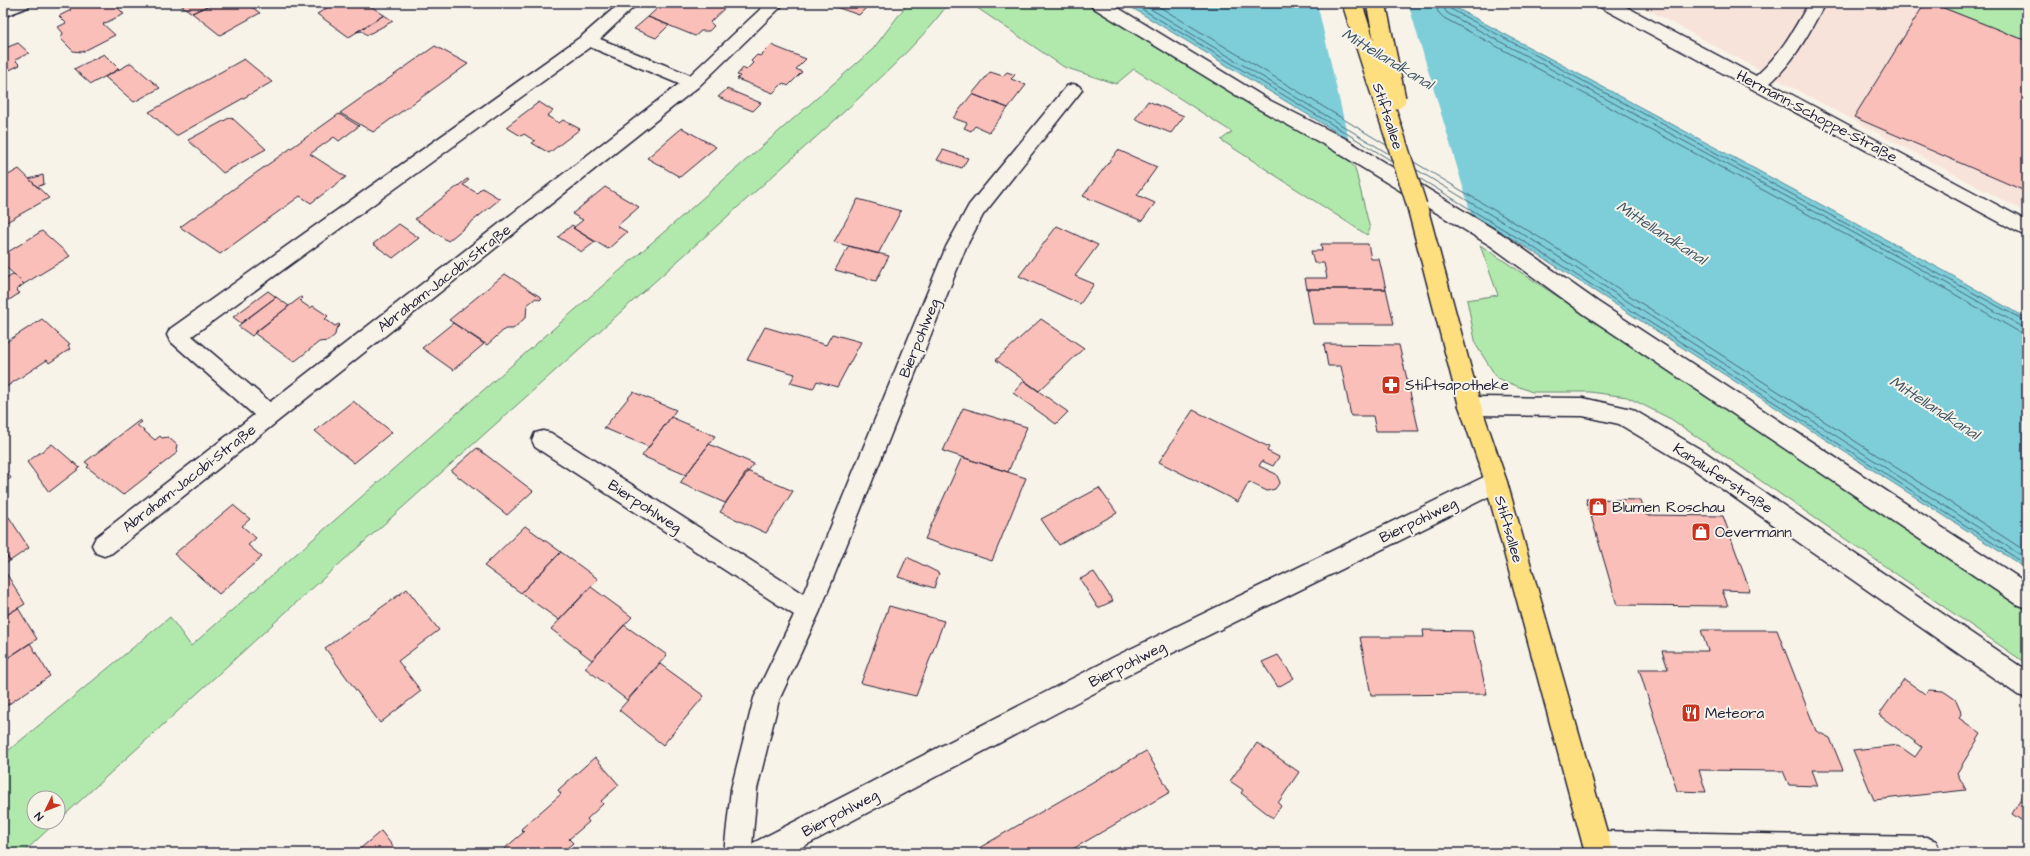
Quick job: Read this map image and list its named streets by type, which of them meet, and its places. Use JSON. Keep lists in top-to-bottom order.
{
  "streets": {
    "main road": ["Stiftsallee"],
    "street": [
      "Hermann-Schoppe-Straße",
      "Abraham-Jacobi-Straße",
      "Bierpohlweg",
      "Kanaluferstraße"
    ]
  },
  "crossings": [
    ["Stiftsallee", "Bierpohlweg"],
    ["Stiftsallee", "Kanaluferstraße"]
  ],
  "water": ["Mittellandkanal"],
  "places": {
    "pharmacy": ["Stiftsapotheke"],
    "shop": ["Blumen Roschau", "Oevermann"],
    "restaurant": ["Meteora"]
  },
  "north": "bottom left"
}
